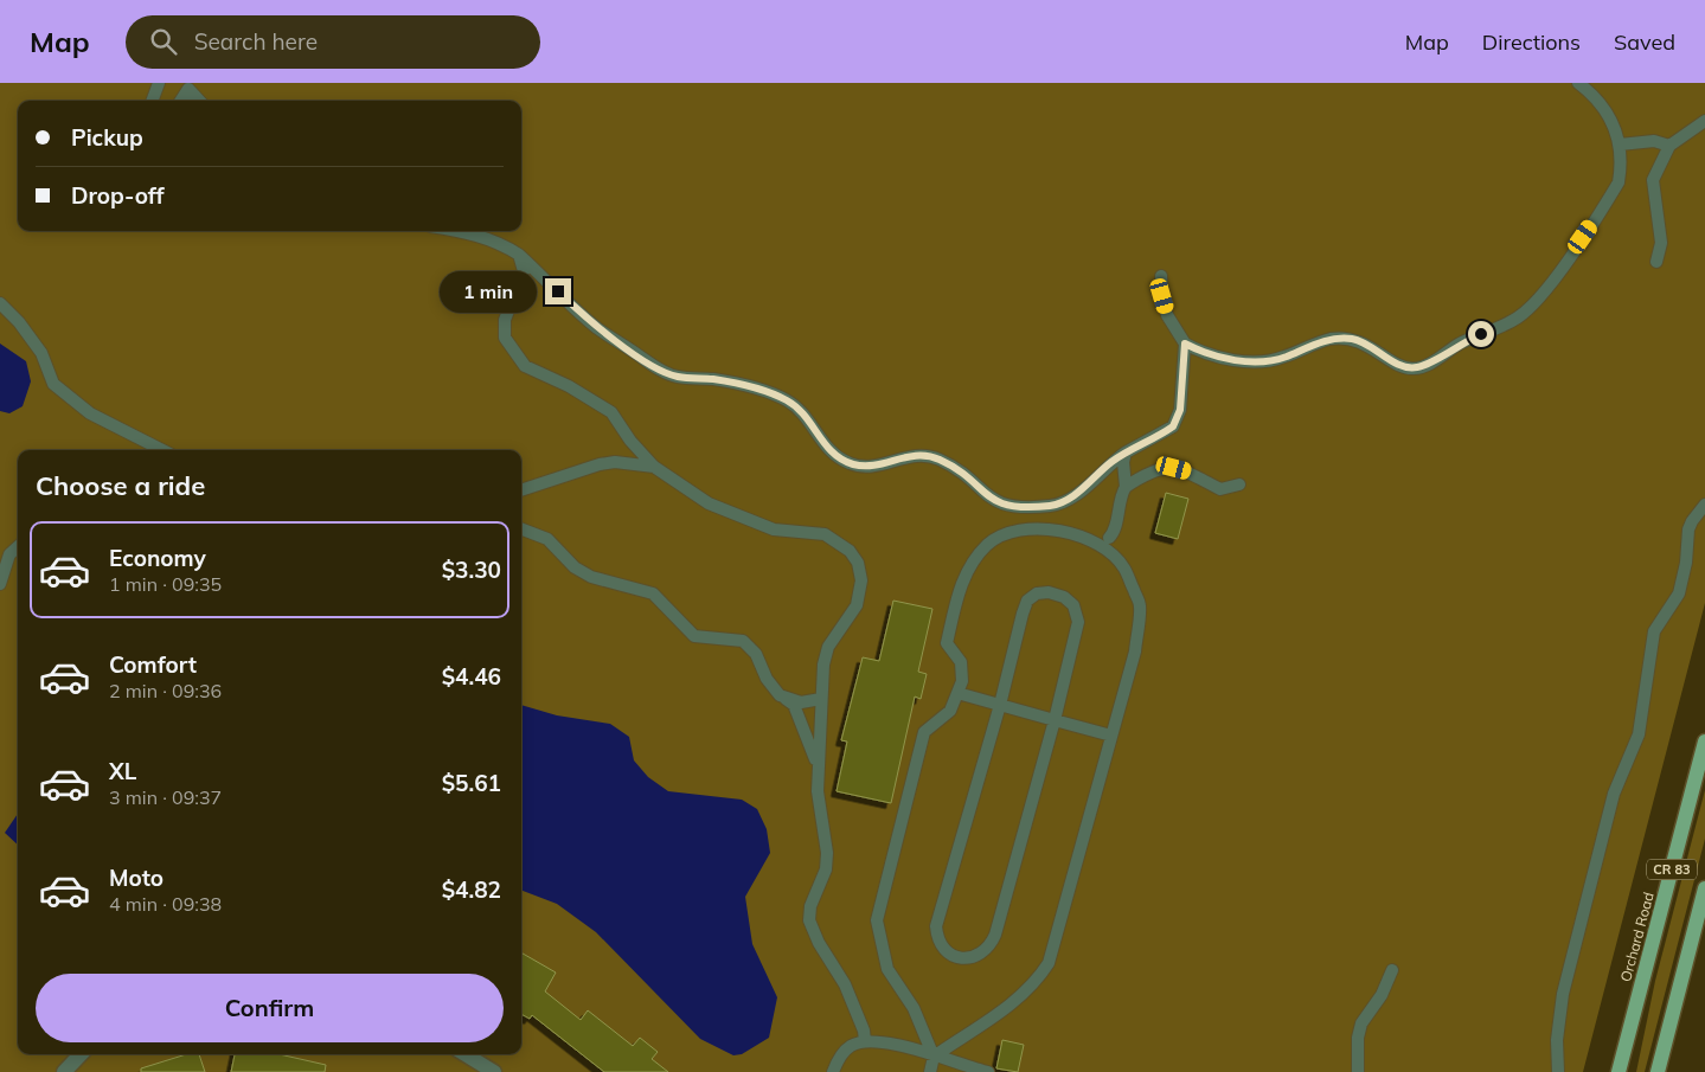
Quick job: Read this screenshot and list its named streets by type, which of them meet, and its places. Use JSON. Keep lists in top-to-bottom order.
{
  "streets": {
    "main road": ["CR 83", "Orchard Road"]
  },
  "page": {
    "header": "Map",
    "search": "Search here",
    "nav": ["Map", "Directions", "Saved"],
    "banner": ["Pickup", "Drop-off"],
    "bubble": "1 min",
    "heading": "Choose a ride",
    "list": [
      {
        "name": "Economy",
        "note": "1 min · 09:35",
        "value": "$3.30"
      },
      {
        "name": "Comfort",
        "note": "2 min · 09:36",
        "value": "$4.46"
      },
      {
        "name": "XL",
        "note": "3 min · 09:37",
        "value": "$5.61"
      },
      {
        "name": "Moto",
        "note": "4 min · 09:38",
        "value": "$4.82"
      }
    ],
    "buttons": "Confirm"
  }
}
